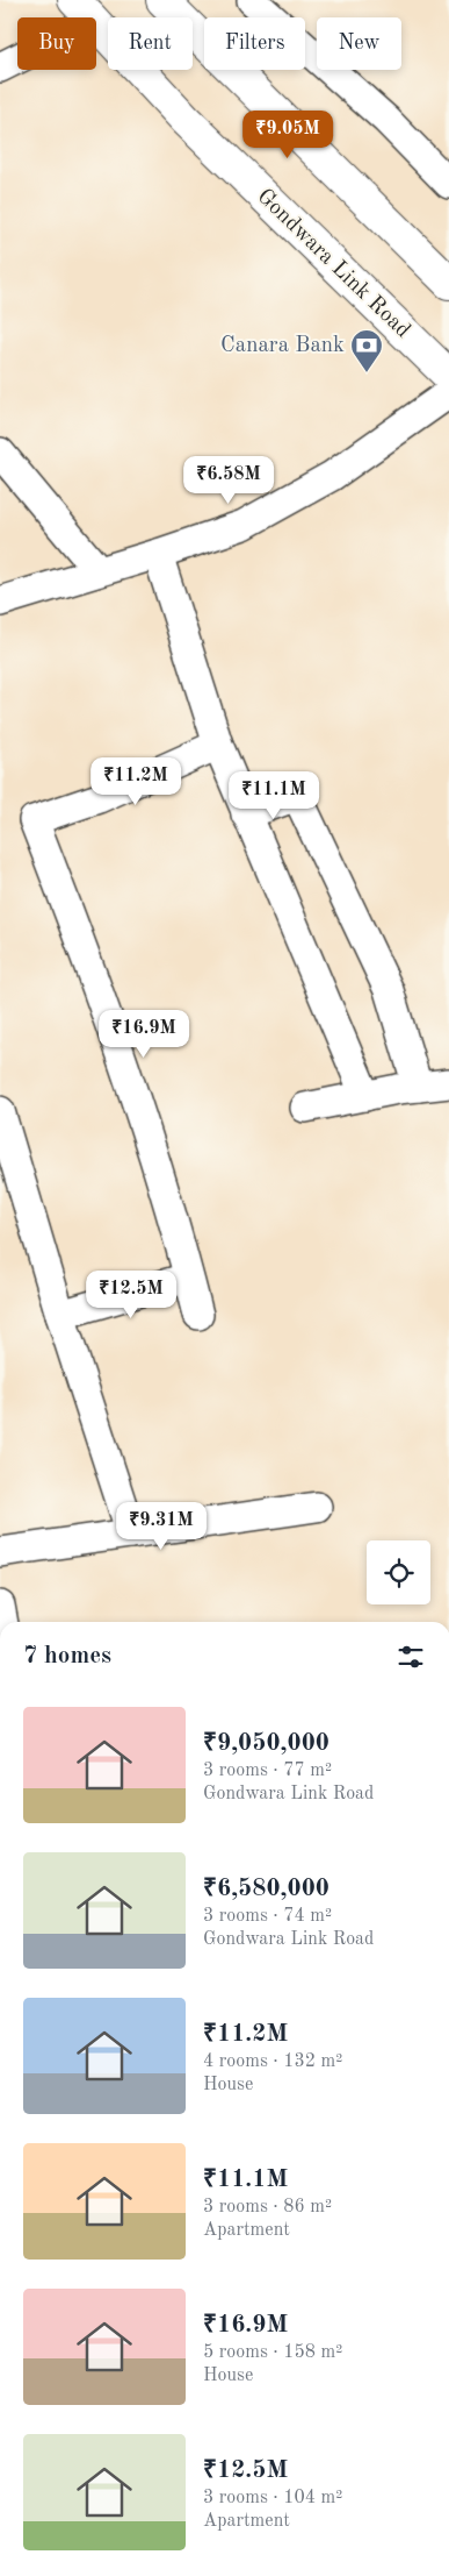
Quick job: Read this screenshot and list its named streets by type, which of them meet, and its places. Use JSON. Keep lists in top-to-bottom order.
{
  "streets": {
    "street": ["Gondwara Link Road"]
  },
  "places": {
    "bank": ["Canara Bank"]
  },
  "page": {
    "chip": [
      "Buy",
      "Rent",
      "Filters",
      "New"
    ],
    "price": [
      "₹9.05M",
      "₹6.58M",
      "₹11.2M",
      "₹11.1M",
      "₹16.9M",
      "₹12.5M",
      "₹9.31M"
    ],
    "heading": "7 homes",
    "list": [
      {
        "name": "₹9,050,000",
        "note": "3 rooms · 77 m² · Gondwara Link Road"
      },
      {
        "name": "₹6,580,000",
        "note": "3 rooms · 74 m² · Gondwara Link Road"
      },
      {
        "name": "₹11.2M",
        "note": "4 rooms · 132 m² · House"
      },
      {
        "name": "₹11.1M",
        "note": "3 rooms · 86 m² · Apartment"
      },
      {
        "name": "₹16.9M",
        "note": "5 rooms · 158 m² · House"
      },
      {
        "name": "₹12.5M",
        "note": "3 rooms · 104 m² · Apartment"
      }
    ]
  }
}
